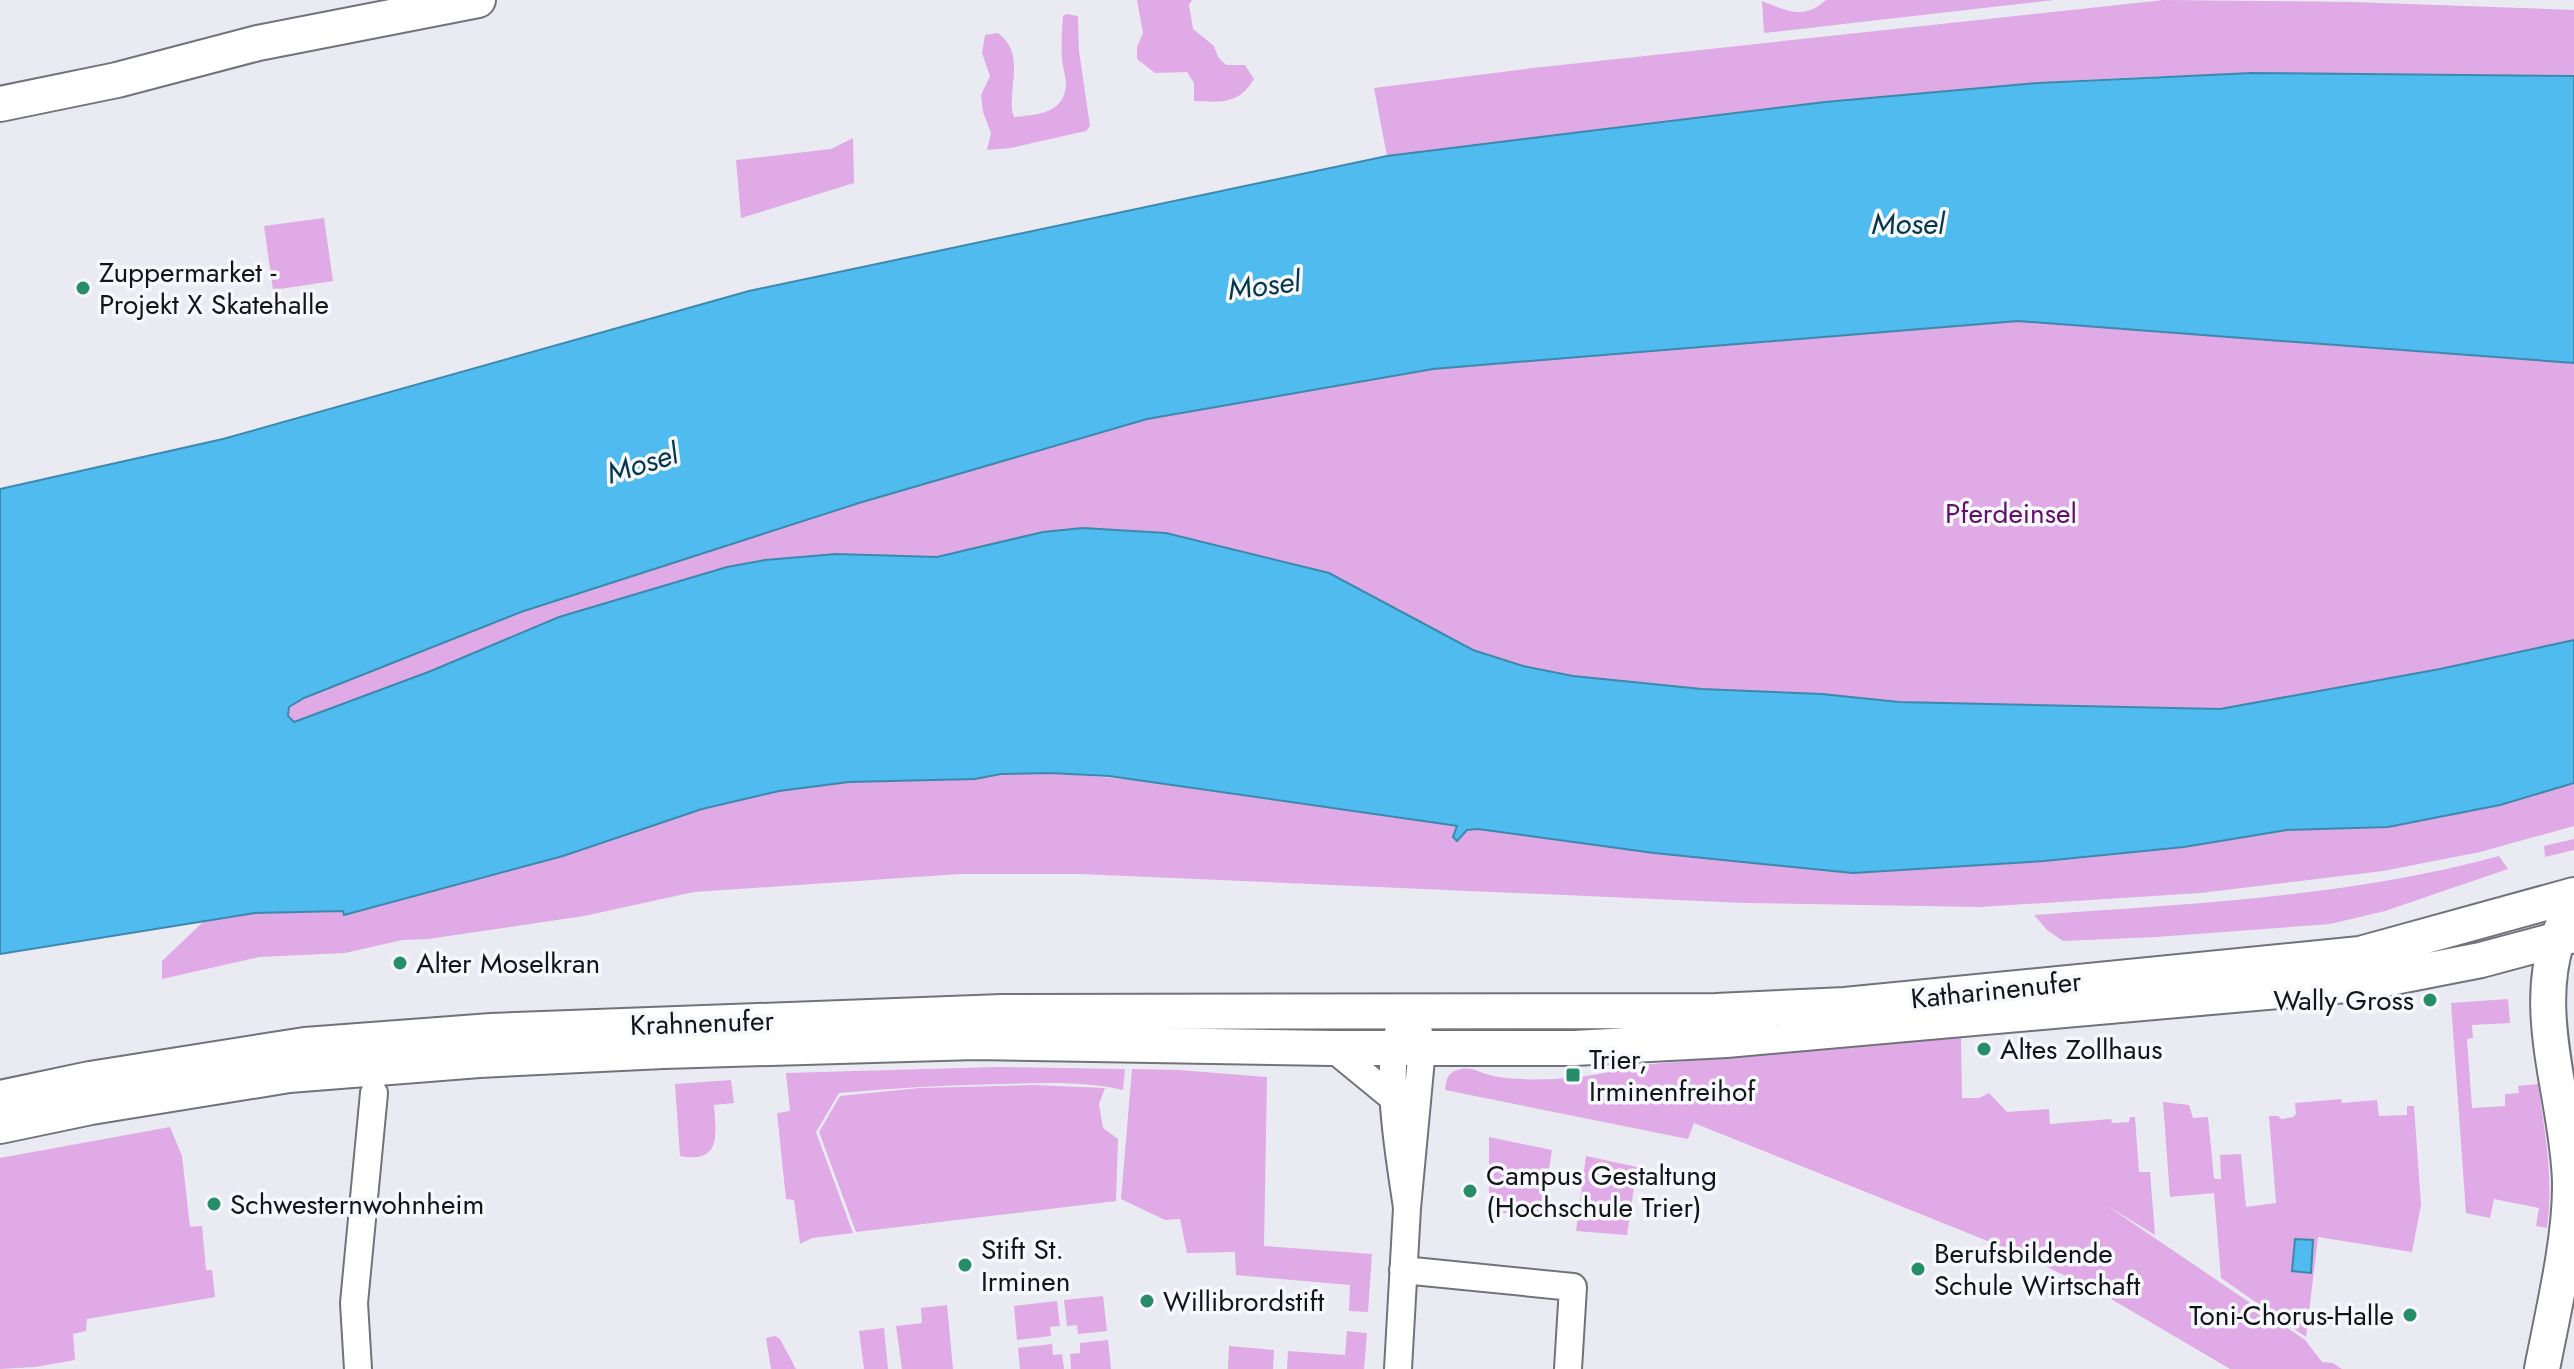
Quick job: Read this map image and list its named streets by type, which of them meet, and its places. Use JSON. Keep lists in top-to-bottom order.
{
  "streets": {
    "main road": ["Katharinenufer", "Krahnenufer"]
  },
  "crossings": [
    ["Katharinenufer", "Krahnenufer"]
  ],
  "water": ["Mosel"],
  "parks": ["Pferdeinsel"],
  "places": {
    "other": [
      "Zuppermarket - Projekt X Skatehalle",
      "Alter Moselkran",
      "Wally Gross",
      "Altes Zollhaus",
      "Campus Gestaltung (Hochschule Trier)",
      "Schwesternwohnheim",
      "Stift St. Irminen",
      "Berufsbildende Schule Wirtschaft",
      "Willibrordstift",
      "Toni-Chorus-Halle"
    ],
    "transit": ["Trier, Irminenfreihof"]
  }
}
